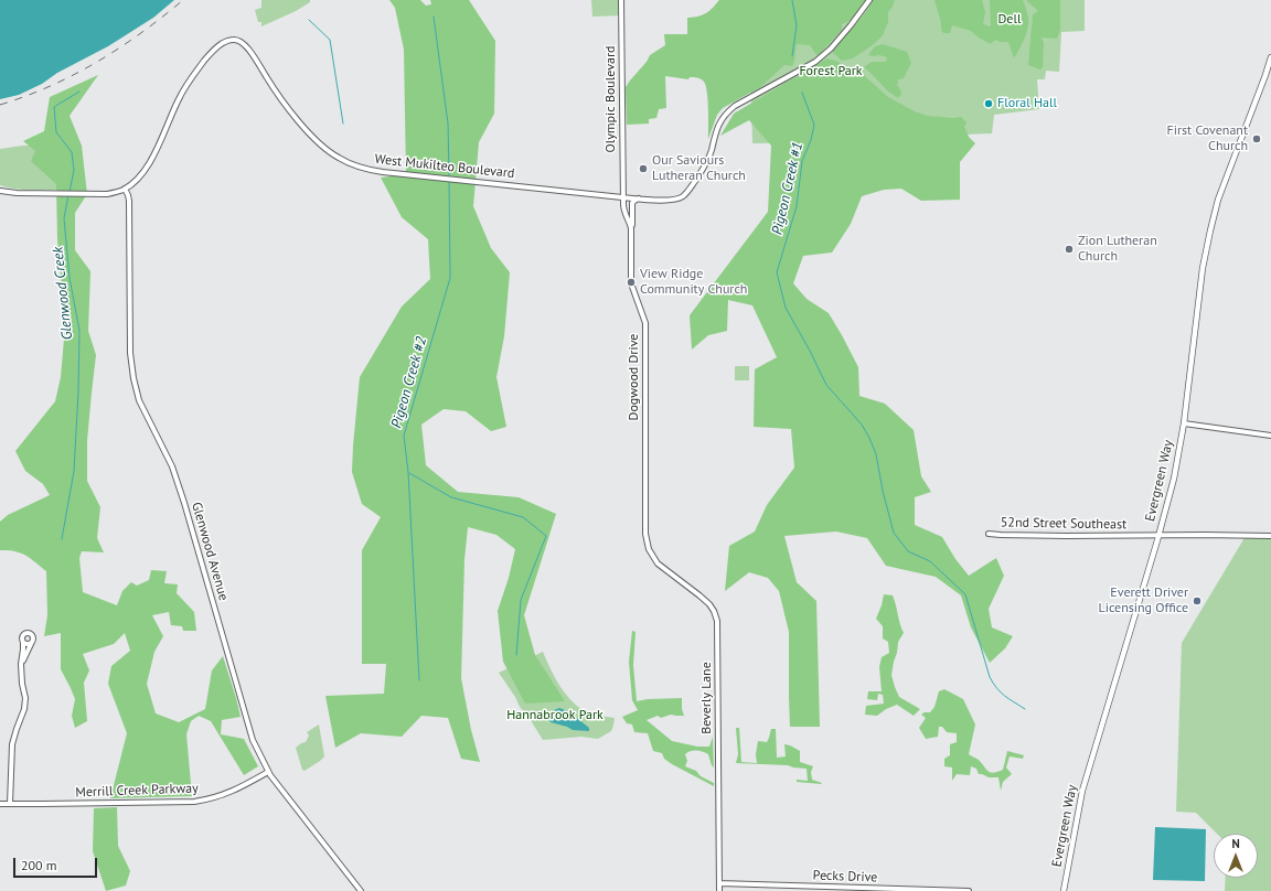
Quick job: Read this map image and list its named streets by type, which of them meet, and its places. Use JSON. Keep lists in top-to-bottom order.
{
  "streets": {
    "main road": ["Evergreen Way"],
    "street": [
      "Olympic Boulevard",
      "West Mukilteo Boulevard",
      "Dogwood Drive",
      "52nd Street Southeast",
      "Glenwood Avenue",
      "Beverly Lane",
      "Merrill Creek Parkway",
      "Pecks Drive"
    ]
  },
  "crossings": [
    ["Olympic Boulevard", "West Mukilteo Boulevard"],
    ["Olympic Boulevard", "Dogwood Drive"],
    ["West Mukilteo Boulevard", "Dogwood Drive"],
    ["West Mukilteo Boulevard", "Glenwood Avenue"],
    ["Dogwood Drive", "Beverly Lane"],
    ["Evergreen Way", "52nd Street Southeast"],
    ["Glenwood Avenue", "Merrill Creek Parkway"],
    ["Beverly Lane", "Pecks Drive"]
  ],
  "water": ["Pigeon Creek #1", "Glenwood Creek", "Pigeon Creek #2"],
  "parks": ["Dell", "Forest Park", "Hannabrook Park"],
  "places": [
    "Floral Hall",
    "First Covenant Church",
    "Our Saviours Lutheran Church",
    "Zion Lutheran Church",
    "View Ridge Community Church",
    "Everett Driver Licensing Office"
  ],
  "scale_bar": "200 m",
  "north": "top"
}
